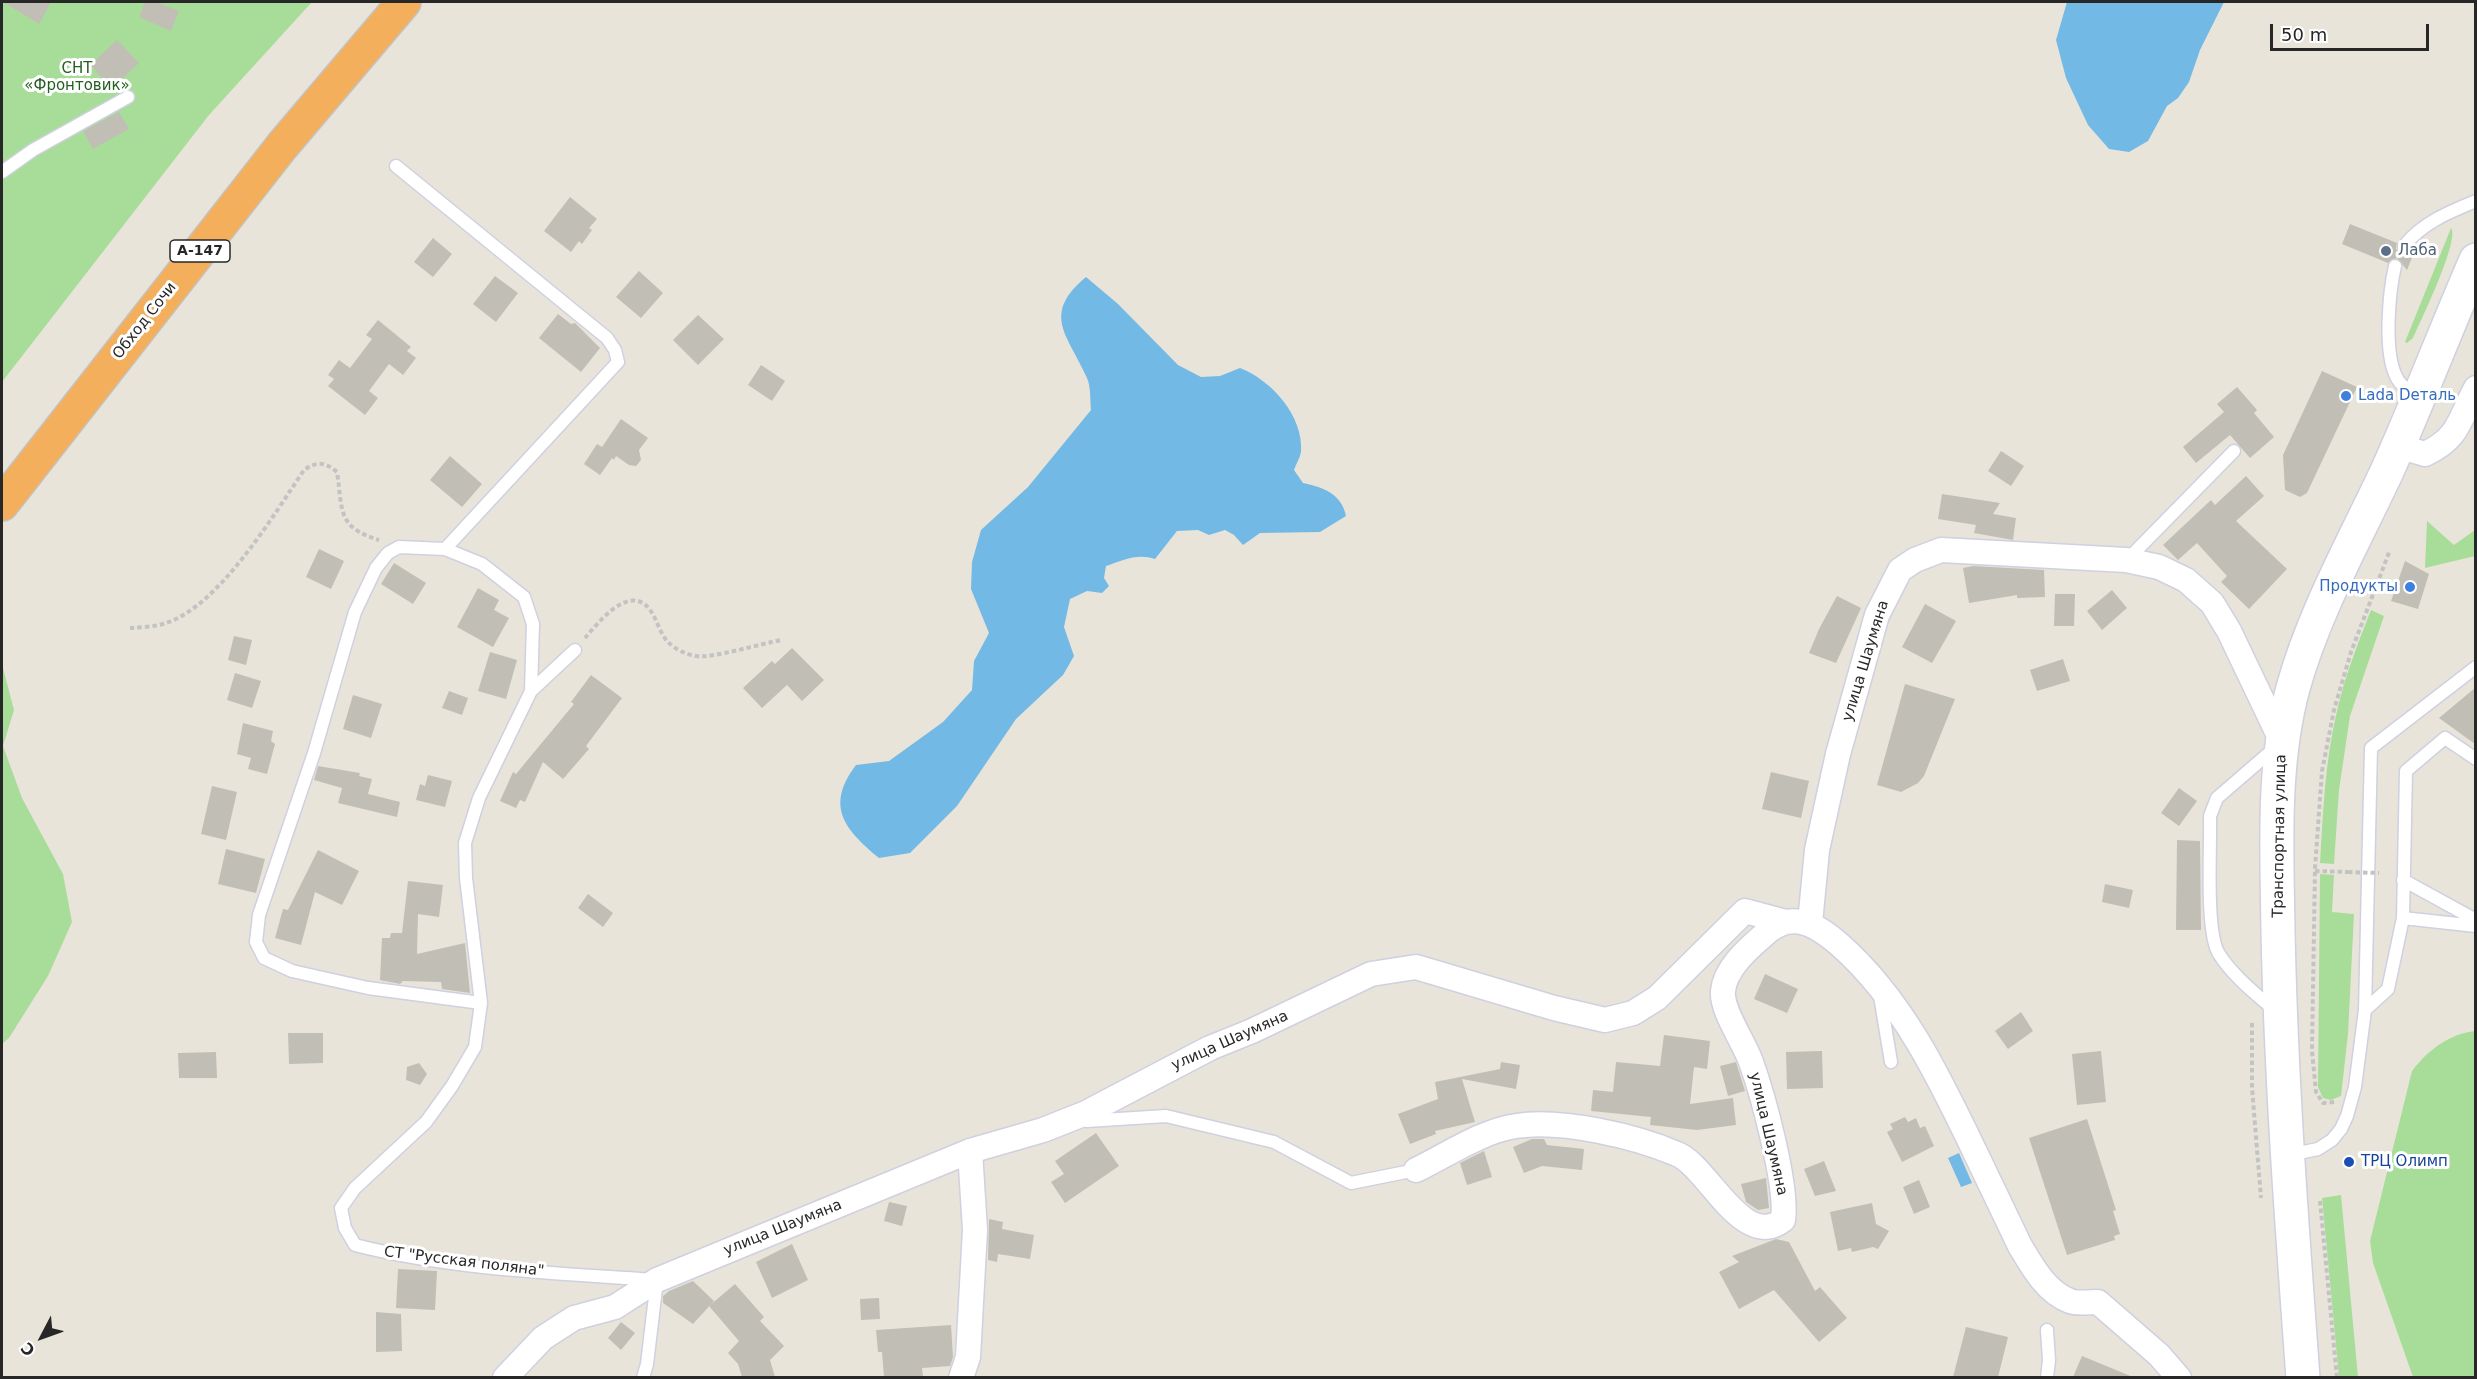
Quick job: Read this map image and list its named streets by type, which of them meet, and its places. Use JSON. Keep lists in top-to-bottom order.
{
  "streets": {
    "highway": ["А-147", "Обход Сочи"],
    "main road": ["Транспортная улица"],
    "street": ["улица Шаумяна"],
    "lane": ["СТ \"Русская поляна\""]
  },
  "crossings": [
    ["улица Шаумяна", "Транспортная улица"],
    ["улица Шаумяна", "СТ \"Русская поляна\""]
  ],
  "parks": ["СНТ «Фронтовик»"],
  "places": [
    "Лаба",
    "Lada Dеталь",
    "Продукты",
    "ТРЦ Олимп"
  ],
  "scale_bar": "50 m",
  "north": "bottom left"
}
